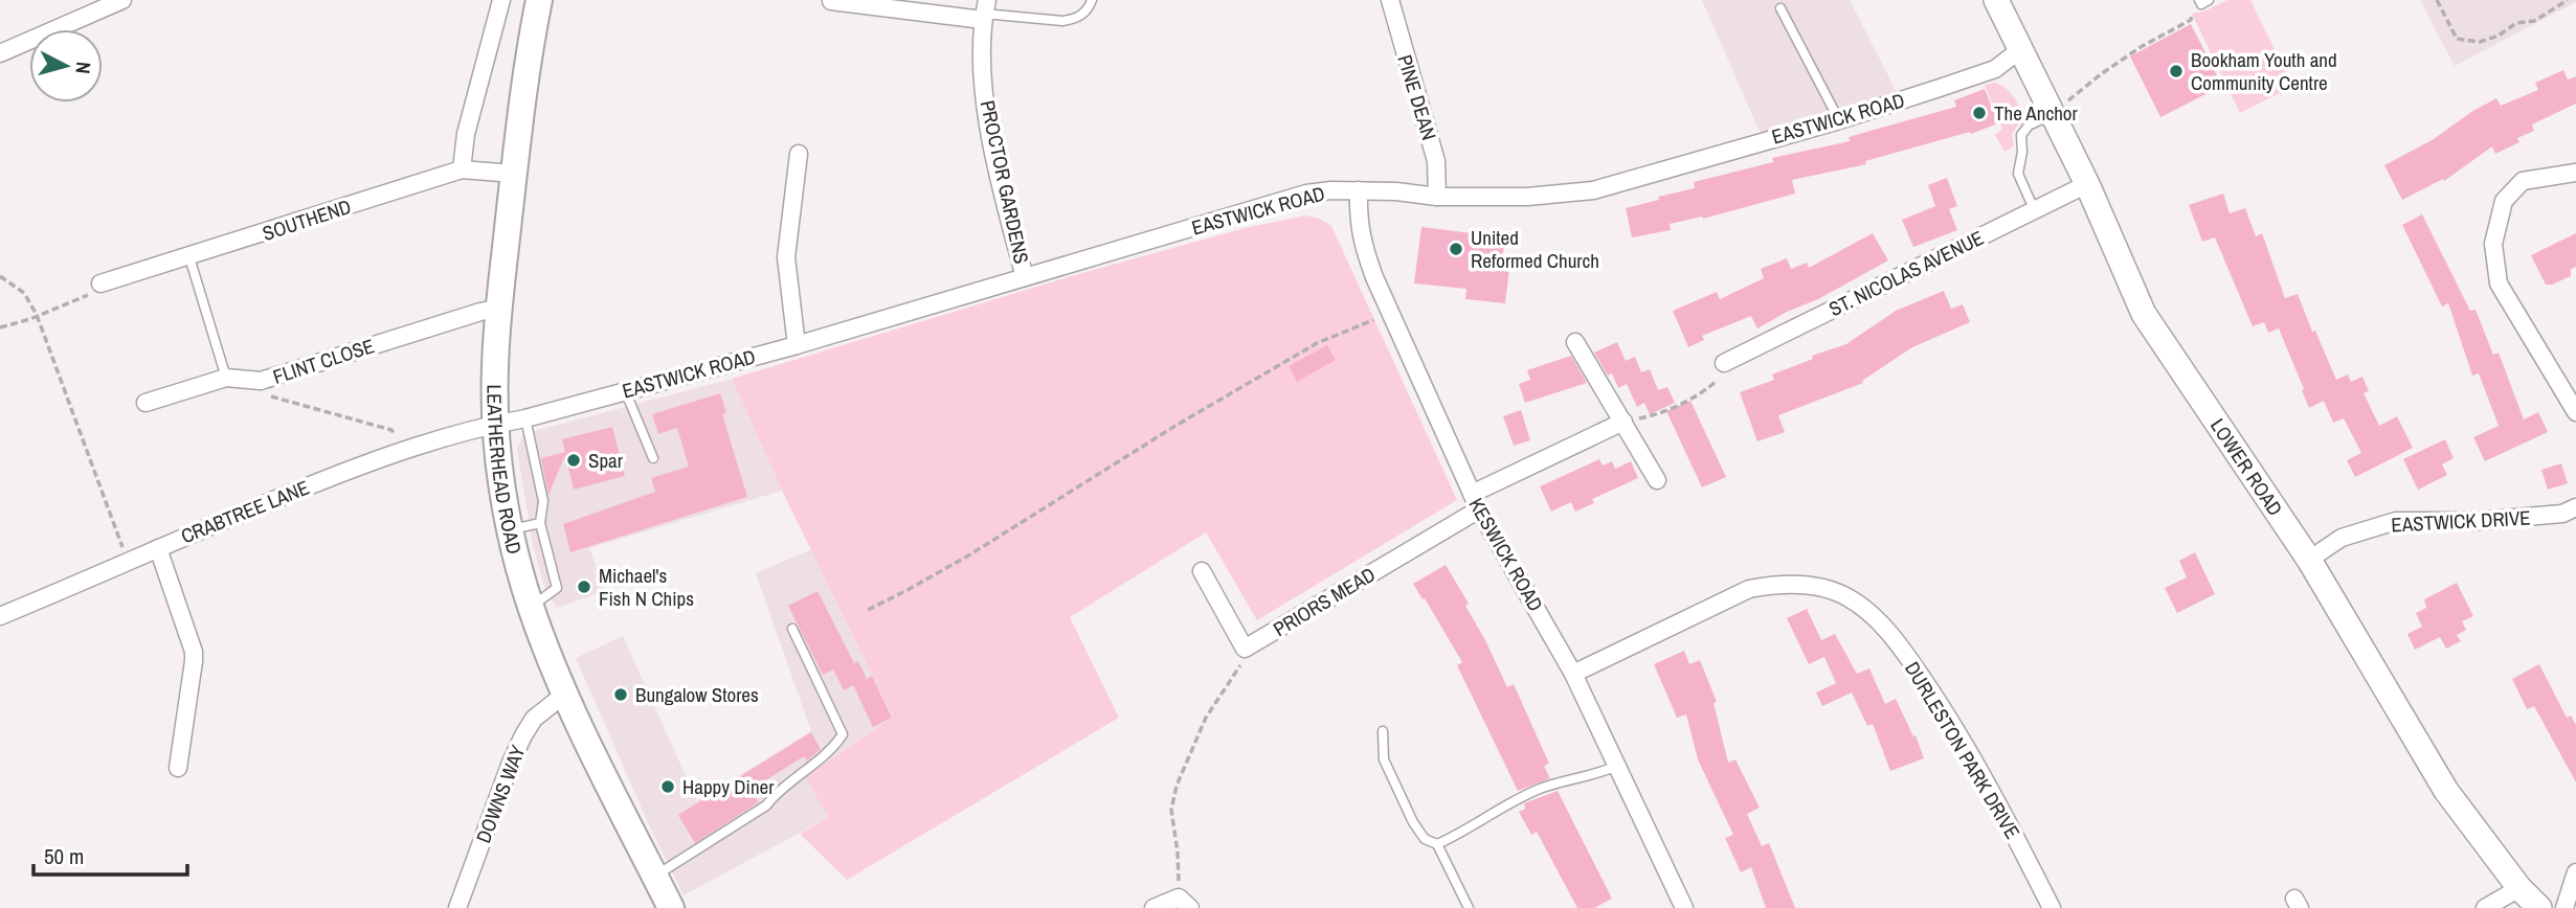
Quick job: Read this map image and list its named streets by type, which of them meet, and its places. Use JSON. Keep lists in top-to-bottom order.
{
  "streets": {
    "main road": ["LEATHERHEAD ROAD"],
    "street": [
      "PINE DEAN",
      "EASTWICK ROAD",
      "PROCTOR GARDENS",
      "SOUTHEND",
      "ST. NICOLAS AVENUE",
      "FLINT CLOSE",
      "LOWER ROAD",
      "CRABTREE LANE",
      "EASTWICK DRIVE",
      "KESWICK ROAD",
      "PRIORS MEAD",
      "DURLESTON PARK DRIVE",
      "DOWNS WAY"
    ]
  },
  "crossings": [
    ["PINE DEAN", "EASTWICK ROAD"],
    ["EASTWICK ROAD", "PROCTOR GARDENS"],
    ["EASTWICK ROAD", "LOWER ROAD"],
    ["EASTWICK ROAD", "LEATHERHEAD ROAD"],
    ["EASTWICK ROAD", "CRABTREE LANE"],
    ["EASTWICK ROAD", "KESWICK ROAD"],
    ["SOUTHEND", "LEATHERHEAD ROAD"],
    ["ST. NICOLAS AVENUE", "LOWER ROAD"],
    ["FLINT CLOSE", "LEATHERHEAD ROAD"],
    ["LOWER ROAD", "EASTWICK DRIVE"],
    ["LEATHERHEAD ROAD", "CRABTREE LANE"],
    ["LEATHERHEAD ROAD", "DOWNS WAY"],
    ["KESWICK ROAD", "PRIORS MEAD"],
    ["KESWICK ROAD", "DURLESTON PARK DRIVE"]
  ],
  "places": [
    "Bookham Youth and Community Centre",
    "The Anchor",
    "United Reformed Church",
    "Spar",
    "Michael's Fish N Chips",
    "Bungalow Stores",
    "Happy Diner"
  ],
  "scale_bar": "50 m",
  "north": "right"
}
